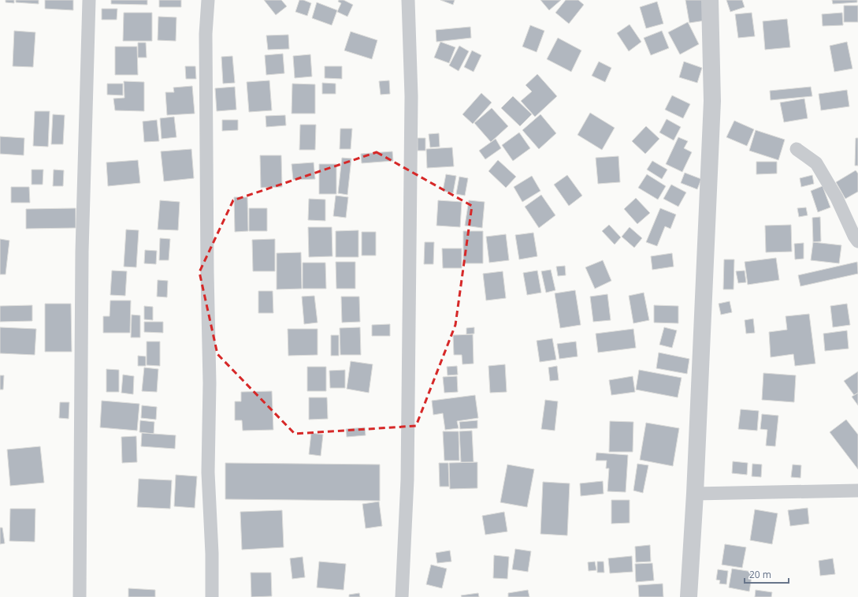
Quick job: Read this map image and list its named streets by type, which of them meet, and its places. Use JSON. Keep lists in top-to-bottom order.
{
  "scale_bar": "20 m"
}
